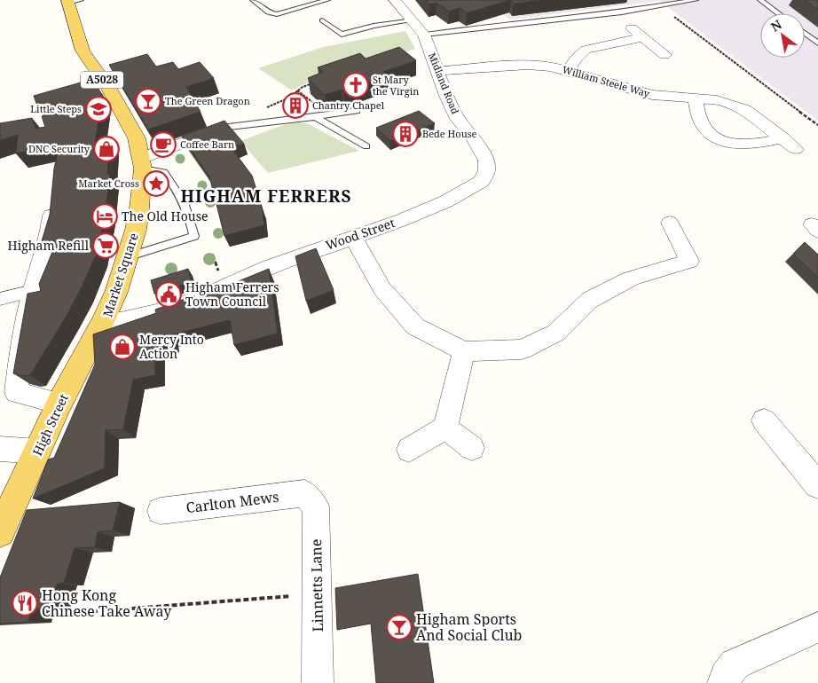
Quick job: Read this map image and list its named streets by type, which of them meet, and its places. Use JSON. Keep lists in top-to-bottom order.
{
  "streets": {
    "main road": ["A5028", "Market Square", "High Street"],
    "street": [
      "William Steele Way",
      "Midland Road",
      "Wood Street",
      "Carlton Mews",
      "Linnetts Lane"
    ]
  },
  "crossings": [
    ["A5028", "Market Square"],
    ["William Steele Way", "Midland Road"],
    ["Midland Road", "Wood Street"],
    ["Wood Street", "Market Square"],
    ["Market Square", "High Street"],
    ["Carlton Mews", "Linnetts Lane"]
  ],
  "districts": ["HIGHAM FERRERS"],
  "places": {
    "church": ["St Mary the Virgin"],
    "bar": ["The Green Dragon", "Higham Sports And Social Club"],
    "building": ["Chantry Chapel", "Bede House"],
    "school or university": ["Little Steps"],
    "cafe": ["Coffee Barn"],
    "shop": ["DNC Security", "Mercy Into Action"],
    "place": ["Market Cross"],
    "hotel": ["The Old House"],
    "supermarket": ["Higham Refill"],
    "public building": ["Higham Ferrers Town Council"],
    "restaurant": ["Hong Kong Chinese Take Away"]
  },
  "north": "top left"
}
